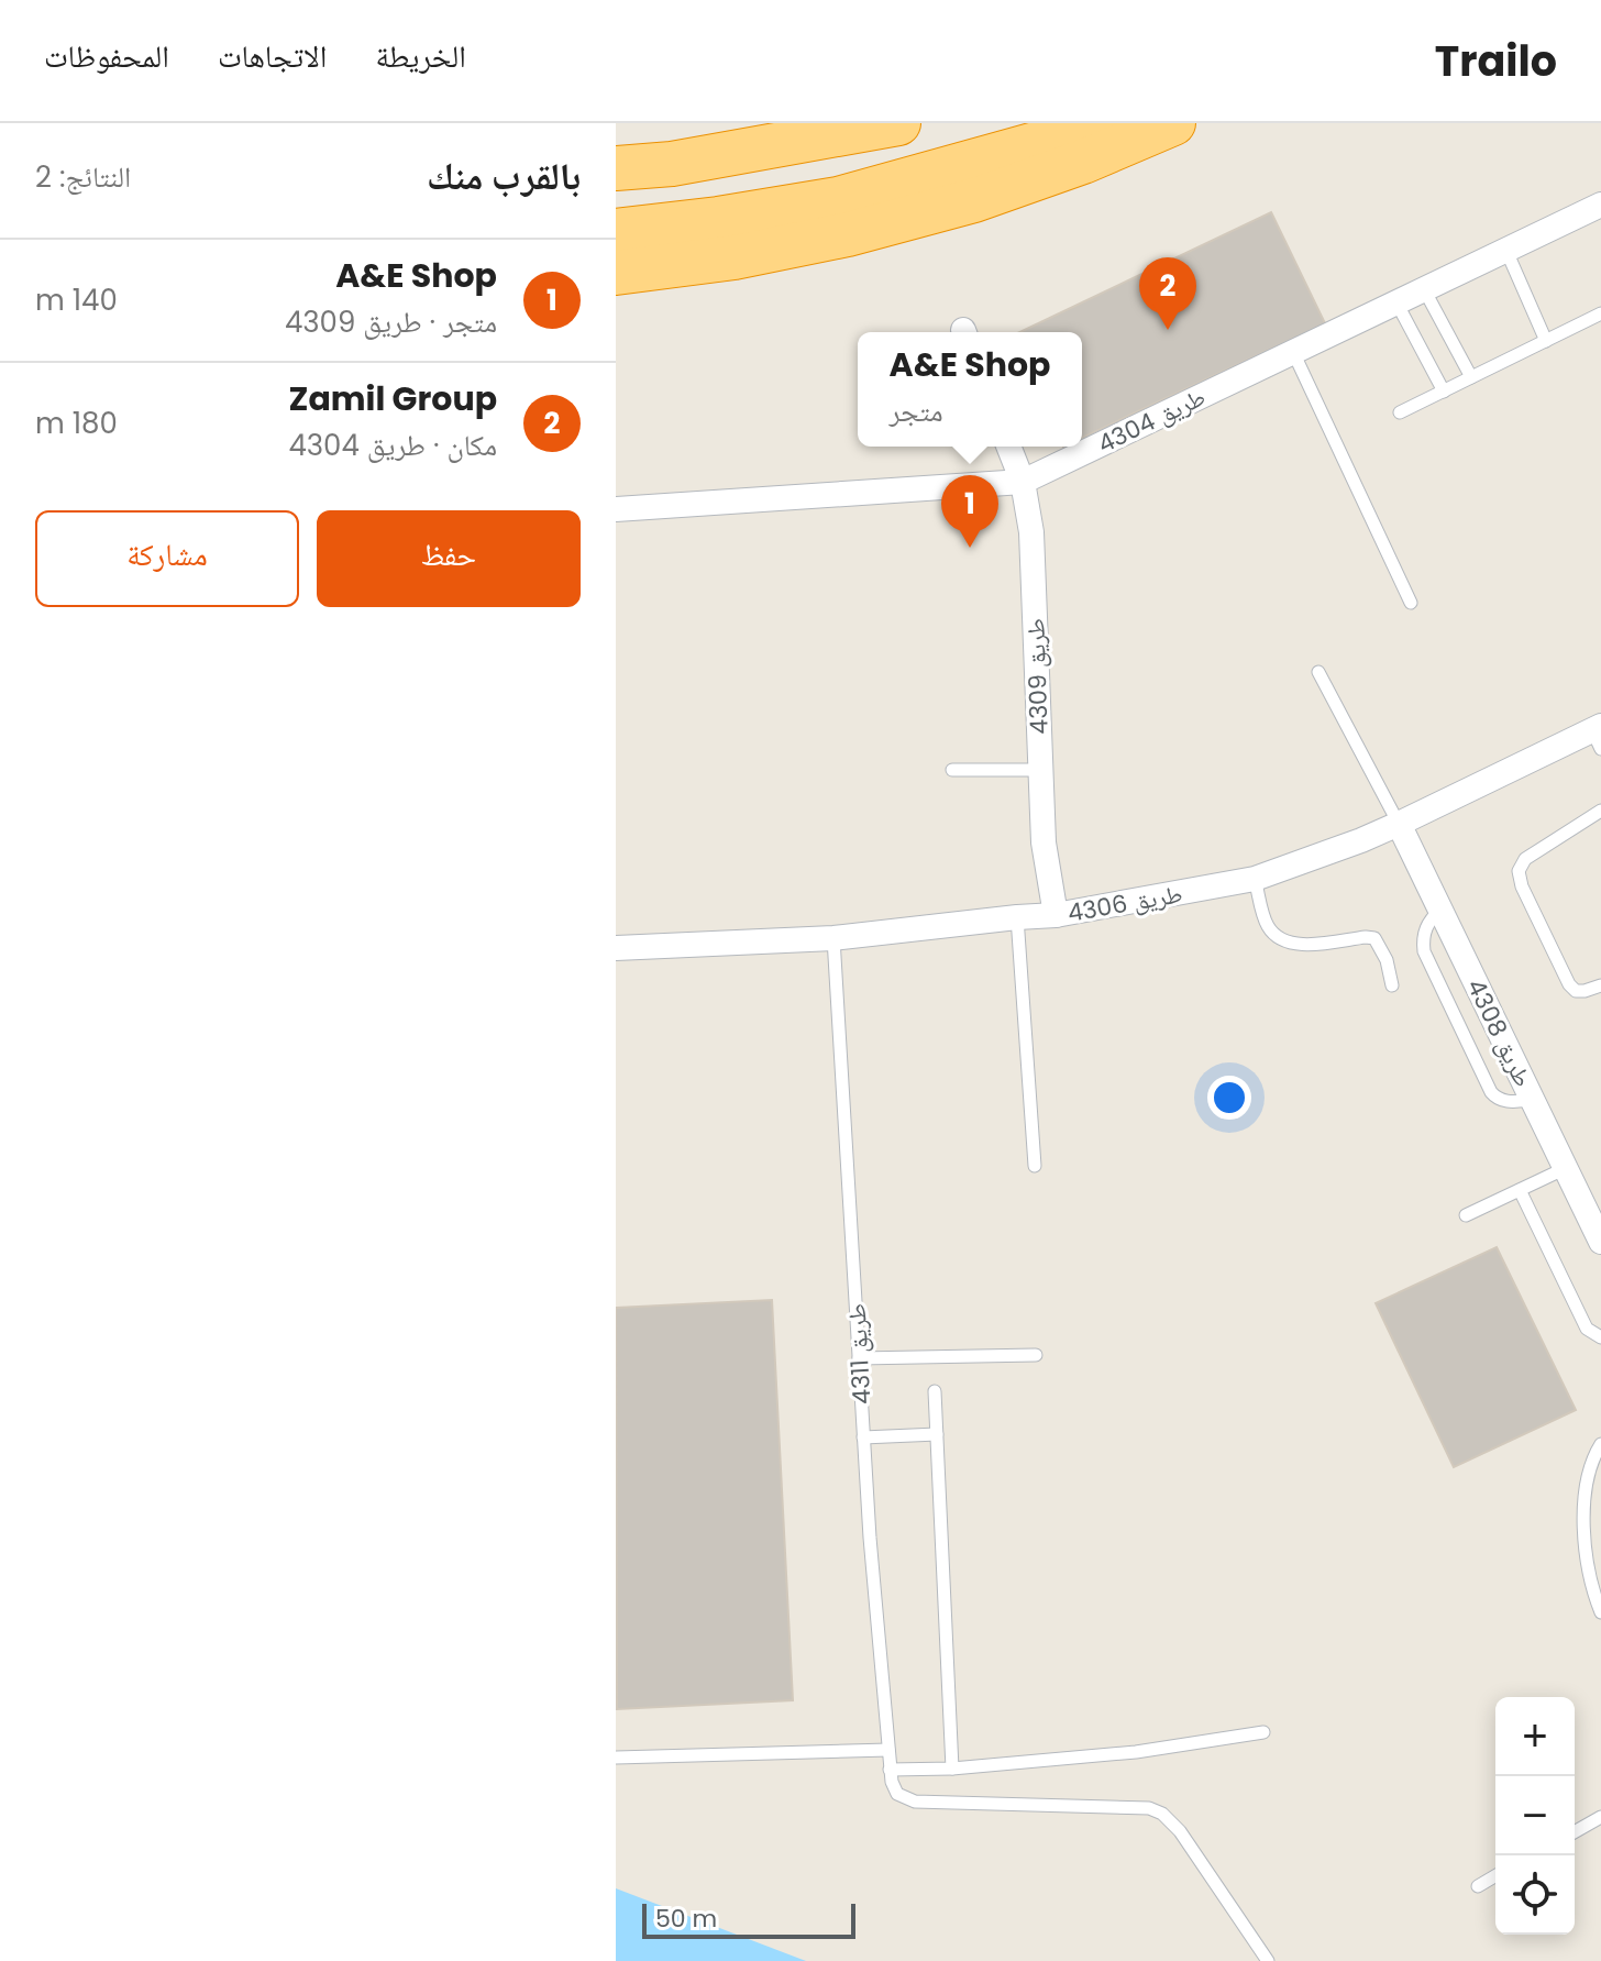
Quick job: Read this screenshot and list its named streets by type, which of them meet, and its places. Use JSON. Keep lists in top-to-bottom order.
{
  "streets": {
    "street": [
      "طريق 4304",
      "طريق 4309",
      "طريق 4306",
      "طريق 4308"
    ],
    "lane": ["طريق 4311"]
  },
  "crossings": [
    ["طريق 4304", "طريق 4309"],
    ["طريق 4309", "طريق 4306"],
    ["طريق 4306", "طريق 4308"],
    ["طريق 4306", "طريق 4311"]
  ],
  "scale_bar": "50 m",
  "page": {
    "header": "Trailo",
    "nav": ["الخريطة", "الاتجاهات", "المحفوظات"],
    "heading": ["بالقرب منك", "النتائج: 2"],
    "list": [
      {
        "mark": "1",
        "name": "A&E Shop",
        "note": "متجر · طريق 4309",
        "value": "140 m"
      },
      {
        "mark": "2",
        "name": "Zamil Group",
        "note": "مكان · طريق 4304",
        "value": "180 m"
      }
    ],
    "pins": ["2", "1"],
    "popup": ["A&E Shop", "متجر"],
    "buttons": ["حفظ", "مشاركة"],
    "map_buttons": ["+", "−"],
    "scale": "50 m"
  }
}
